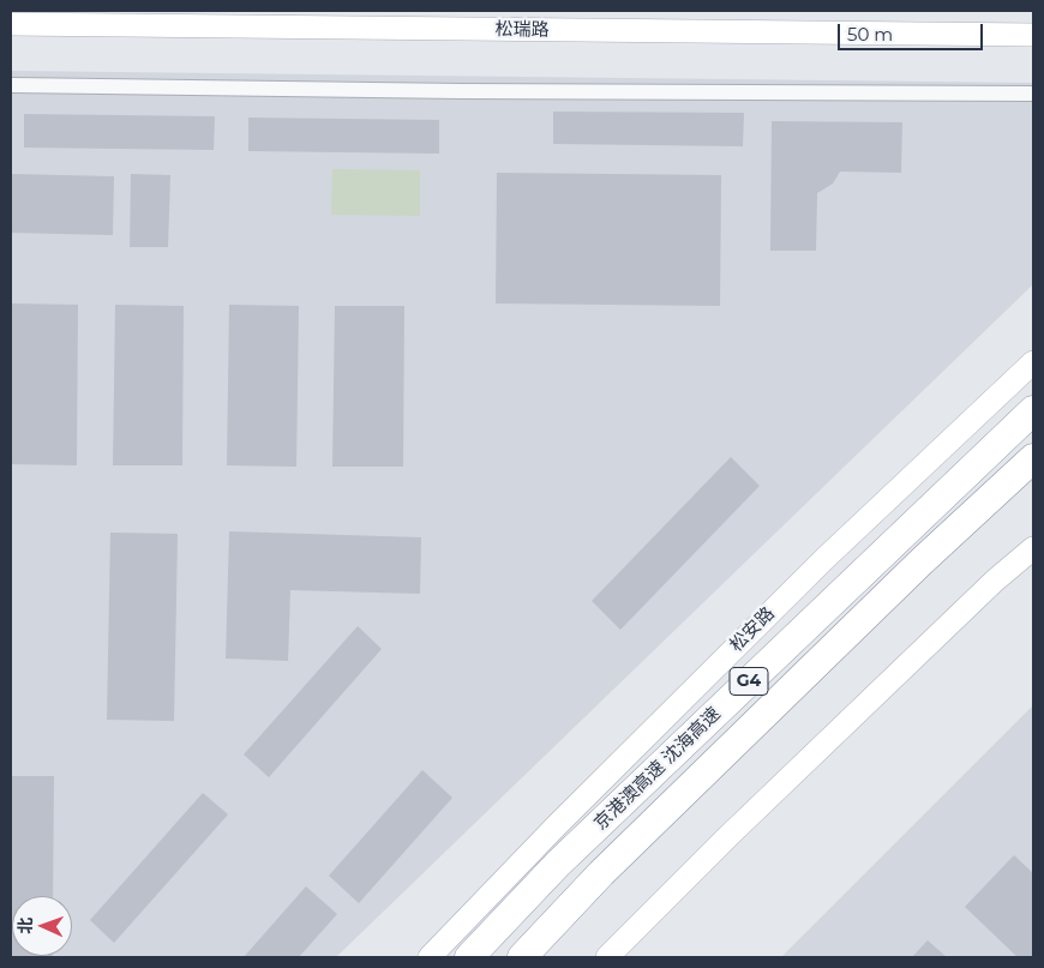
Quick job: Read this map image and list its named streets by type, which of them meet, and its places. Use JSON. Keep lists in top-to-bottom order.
{
  "streets": {
    "highway": ["G4", "京港澳高速 沈海高速"],
    "main road": ["松瑞路", "松安路"]
  },
  "scale_bar": "50 m",
  "north": "left"
}
